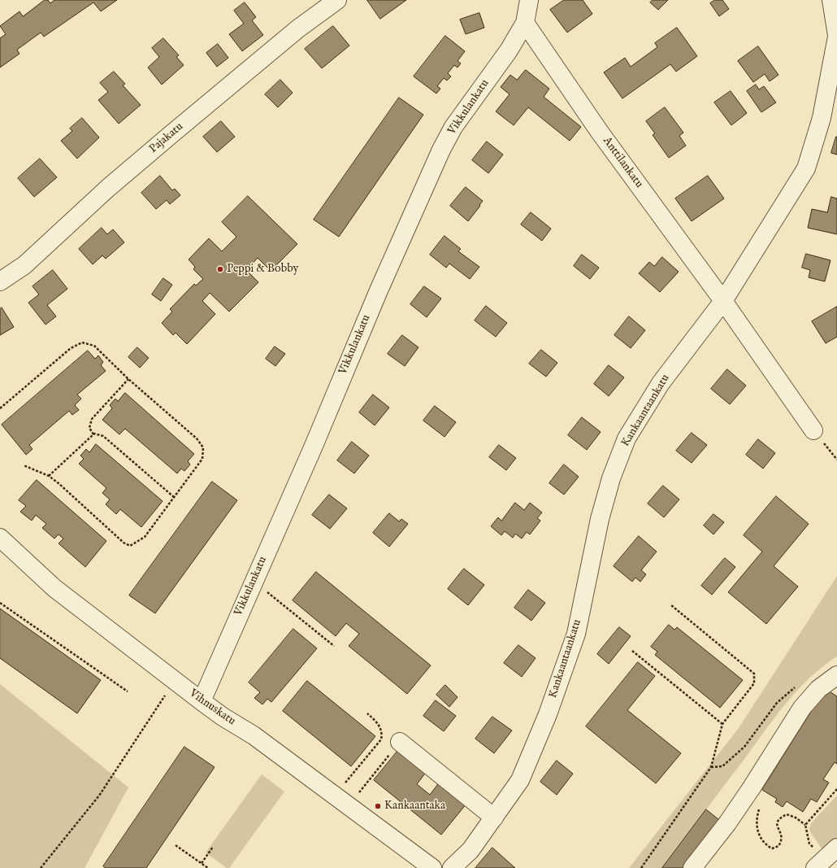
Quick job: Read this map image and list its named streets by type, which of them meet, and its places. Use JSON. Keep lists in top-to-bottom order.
{
  "streets": {
    "street": [
      "Vikkulankatu",
      "Pajakatu",
      "Anttilankatu",
      "Kankaantaankatu",
      "Vihnuskatu"
    ]
  },
  "crossings": [
    ["Vikkulankatu", "Anttilankatu"],
    ["Vikkulankatu", "Vihnuskatu"],
    ["Anttilankatu", "Kankaantaankatu"]
  ],
  "places": ["Peppi & Bobby", "Kankaantaka"]
}
